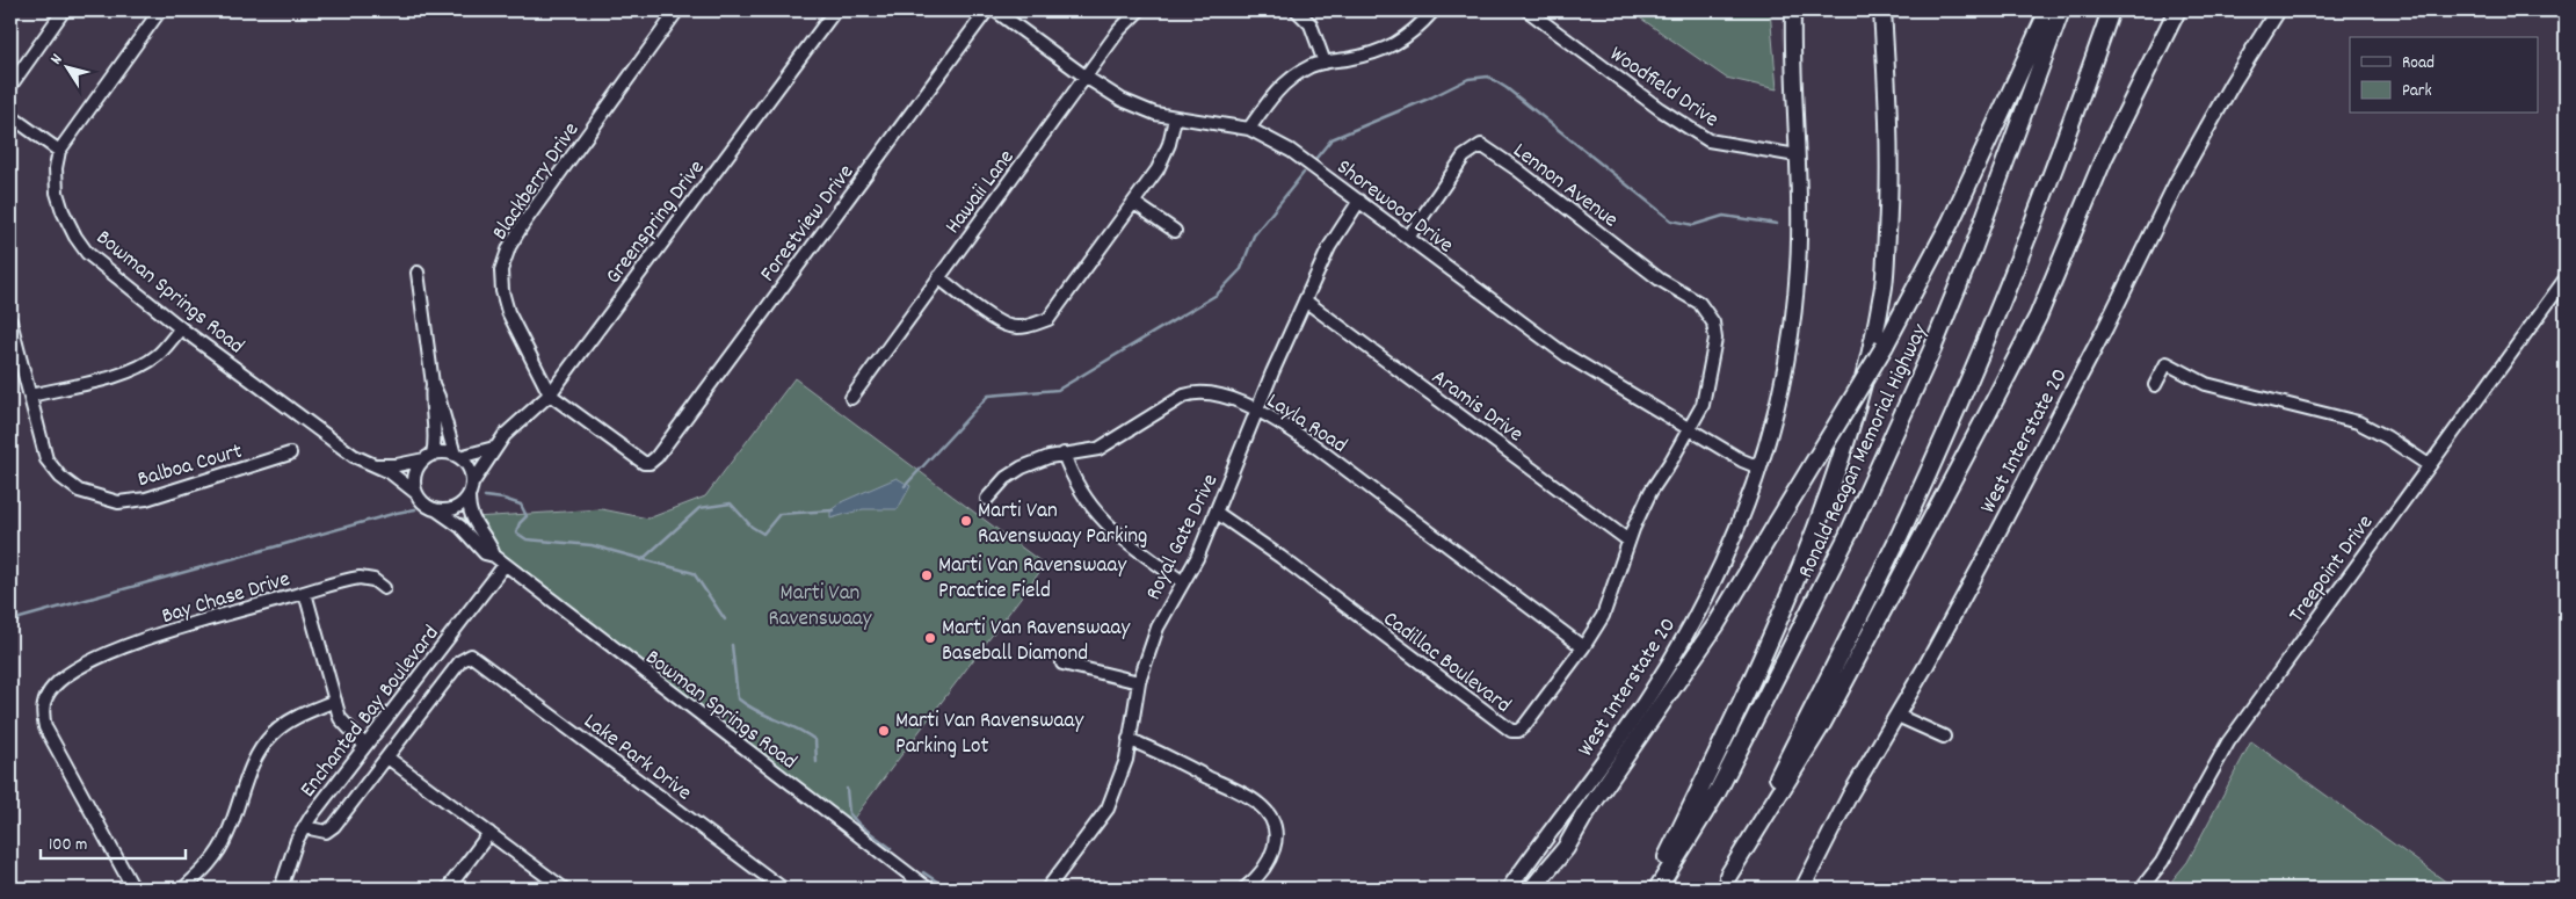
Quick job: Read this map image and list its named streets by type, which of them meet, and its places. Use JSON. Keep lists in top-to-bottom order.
{
  "streets": {
    "highway": ["Ronald Reagan Memorial Highway"],
    "main road": ["West Interstate 20"],
    "street": [
      "Woodfield Drive",
      "Blackberry Drive",
      "Lennon Avenue",
      "Hawaii Lane",
      "Shorewood Drive",
      "Greenspring Drive",
      "Forestview Drive",
      "Bowman Springs Road",
      "Aramis Drive",
      "Layla Road",
      "Balboa Court",
      "Royal Gate Drive",
      "Treepoint Drive",
      "Bay Chase Drive",
      "Cadillac Boulevard",
      "Enchanted Bay Boulevard",
      "Lake Park Drive"
    ]
  },
  "crossings": [
    ["Woodfield Drive", "West Interstate 20"],
    ["Blackberry Drive", "Greenspring Drive"],
    ["Blackberry Drive", "Forestview Drive"],
    ["Lennon Avenue", "Shorewood Drive"],
    ["Lennon Avenue", "Cadillac Boulevard"],
    ["Hawaii Lane", "Shorewood Drive"],
    ["Shorewood Drive", "West Interstate 20"],
    ["Shorewood Drive", "Royal Gate Drive"],
    ["Shorewood Drive", "Cadillac Boulevard"],
    ["Greenspring Drive", "Bowman Springs Road"],
    ["Bowman Springs Road", "Enchanted Bay Boulevard"],
    ["Aramis Drive", "Royal Gate Drive"],
    ["Aramis Drive", "Cadillac Boulevard"],
    ["Layla Road", "Royal Gate Drive"],
    ["Layla Road", "Cadillac Boulevard"],
    ["Royal Gate Drive", "Cadillac Boulevard"]
  ],
  "parks": ["Marti Van Ravenswaay"],
  "places": [
    "Marti Van Ravenswaay Parking",
    "Marti Van Ravenswaay Practice Field",
    "Marti Van Ravenswaay Baseball Diamond",
    "Marti Van Ravenswaay Parking Lot"
  ],
  "legend": ["Road", "Park"],
  "scale_bar": "100 m",
  "north": "top left"
}
